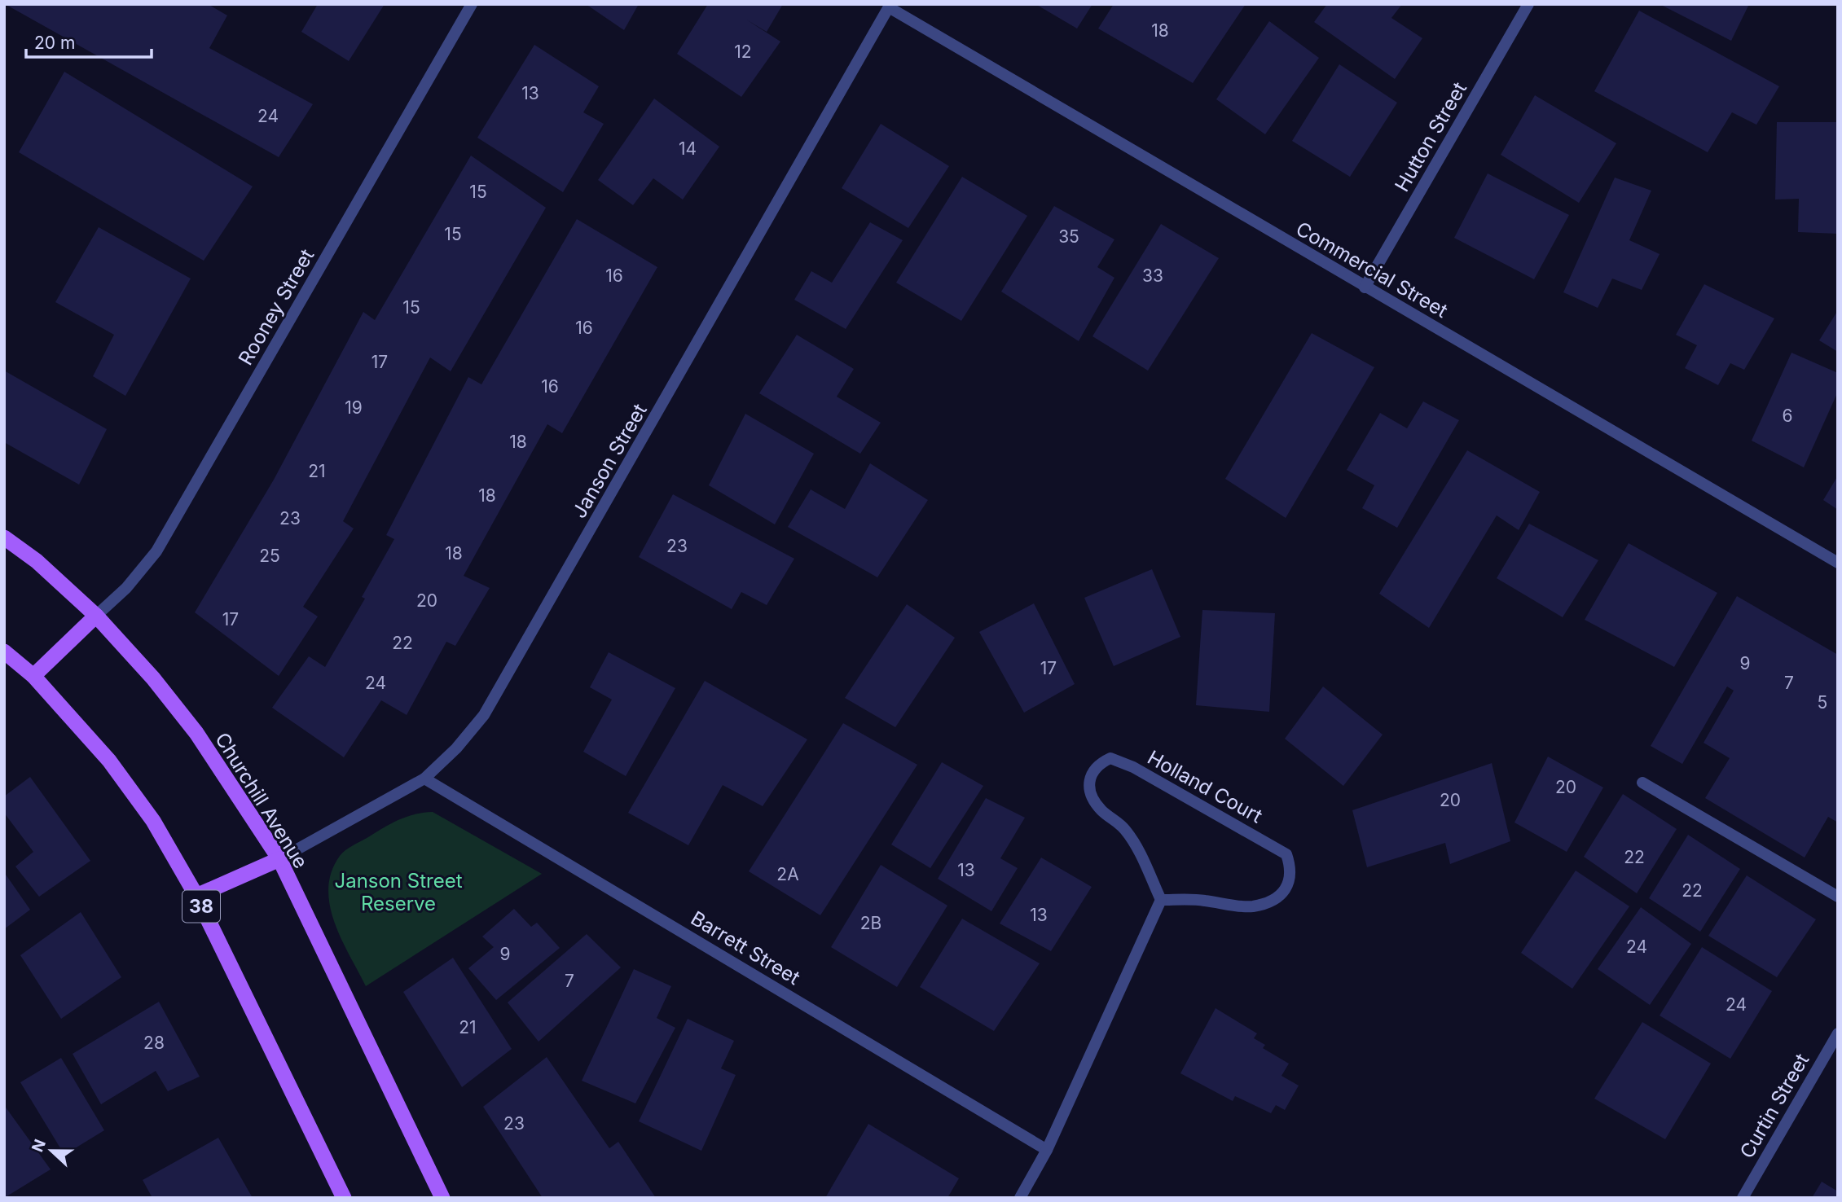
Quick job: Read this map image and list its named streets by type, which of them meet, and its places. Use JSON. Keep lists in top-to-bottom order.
{
  "streets": {
    "main road": ["Churchill Avenue", "38"],
    "street": [
      "Hutton Street",
      "Commercial Street",
      "Rooney Street",
      "Janson Street",
      "Holland Court",
      "Barrett Street",
      "Curtin Street"
    ]
  },
  "crossings": [
    ["Hutton Street", "Commercial Street"],
    ["Commercial Street", "Janson Street"],
    ["Rooney Street", "Churchill Avenue"],
    ["Janson Street", "Churchill Avenue"],
    ["Janson Street", "Barrett Street"]
  ],
  "parks": ["Janson Street Reserve"],
  "house_numbers": [
    "18",
    "12",
    "13",
    "24",
    "14",
    "15",
    "15",
    "35",
    "16",
    "33",
    "15",
    "16",
    "17",
    "16",
    "19",
    "6",
    "18",
    "21",
    "18",
    "23",
    "23",
    "18",
    "25",
    "20",
    "17",
    "22",
    "9",
    "17",
    "24",
    "7",
    "5",
    "20",
    "20",
    "22",
    "13",
    "2A",
    "22",
    "13",
    "2B",
    "24",
    "9",
    "7",
    "24",
    "21",
    "28",
    "23"
  ],
  "scale_bar": "20 m",
  "north": "left"
}
